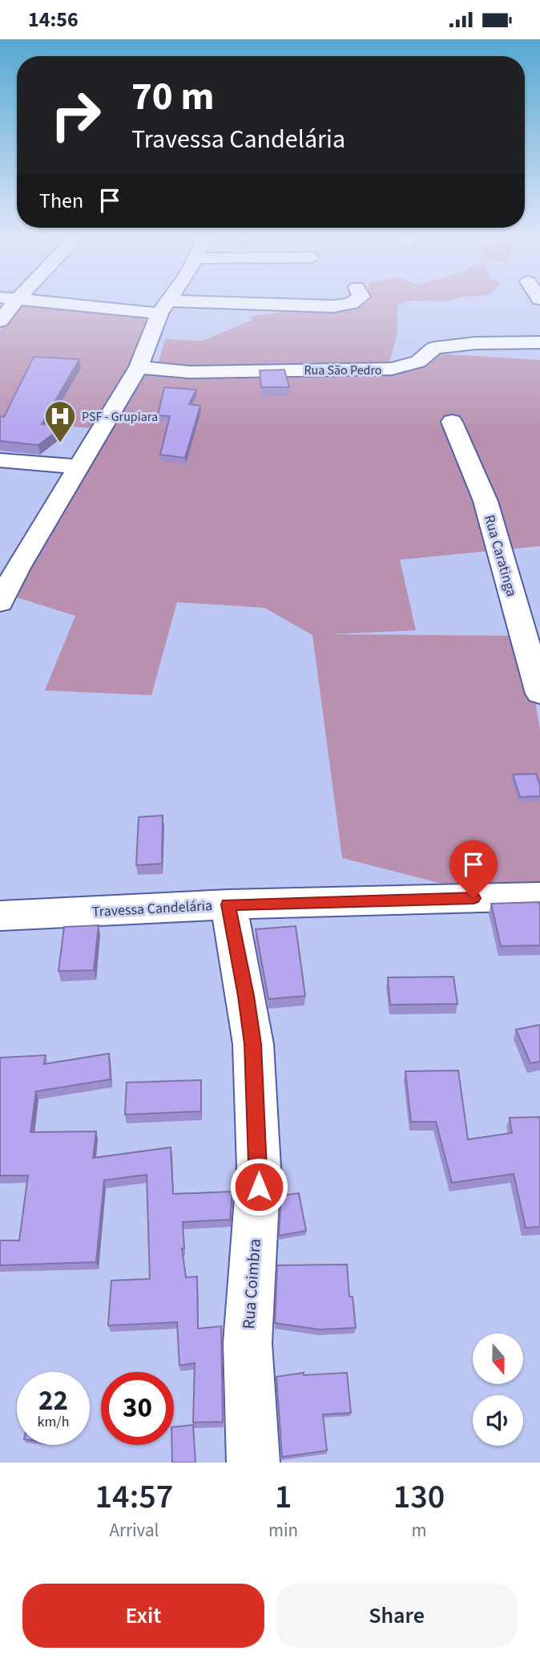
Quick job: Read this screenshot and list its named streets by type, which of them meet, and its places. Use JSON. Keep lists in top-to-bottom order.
{
  "streets": {
    "street": [
      "Rua São Pedro",
      "Rua Caratinga",
      "Travessa Candelária",
      "Rua Coimbra"
    ]
  },
  "crossings": [
    ["Travessa Candelária", "Rua Coimbra"]
  ],
  "places": {
    "hospital": ["PSF - Grupiara"]
  },
  "north": "bottom",
  "page": {
    "status": "14:56",
    "turn": ["70 m", "Travessa Candelária"],
    "then": "Then",
    "speed": "22 km/h",
    "limit": "30",
    "eta": [
      "14:57",
      "Arrival",
      "1",
      "min",
      "130",
      "m"
    ],
    "buttons": ["Exit", "Share"]
  }
}
